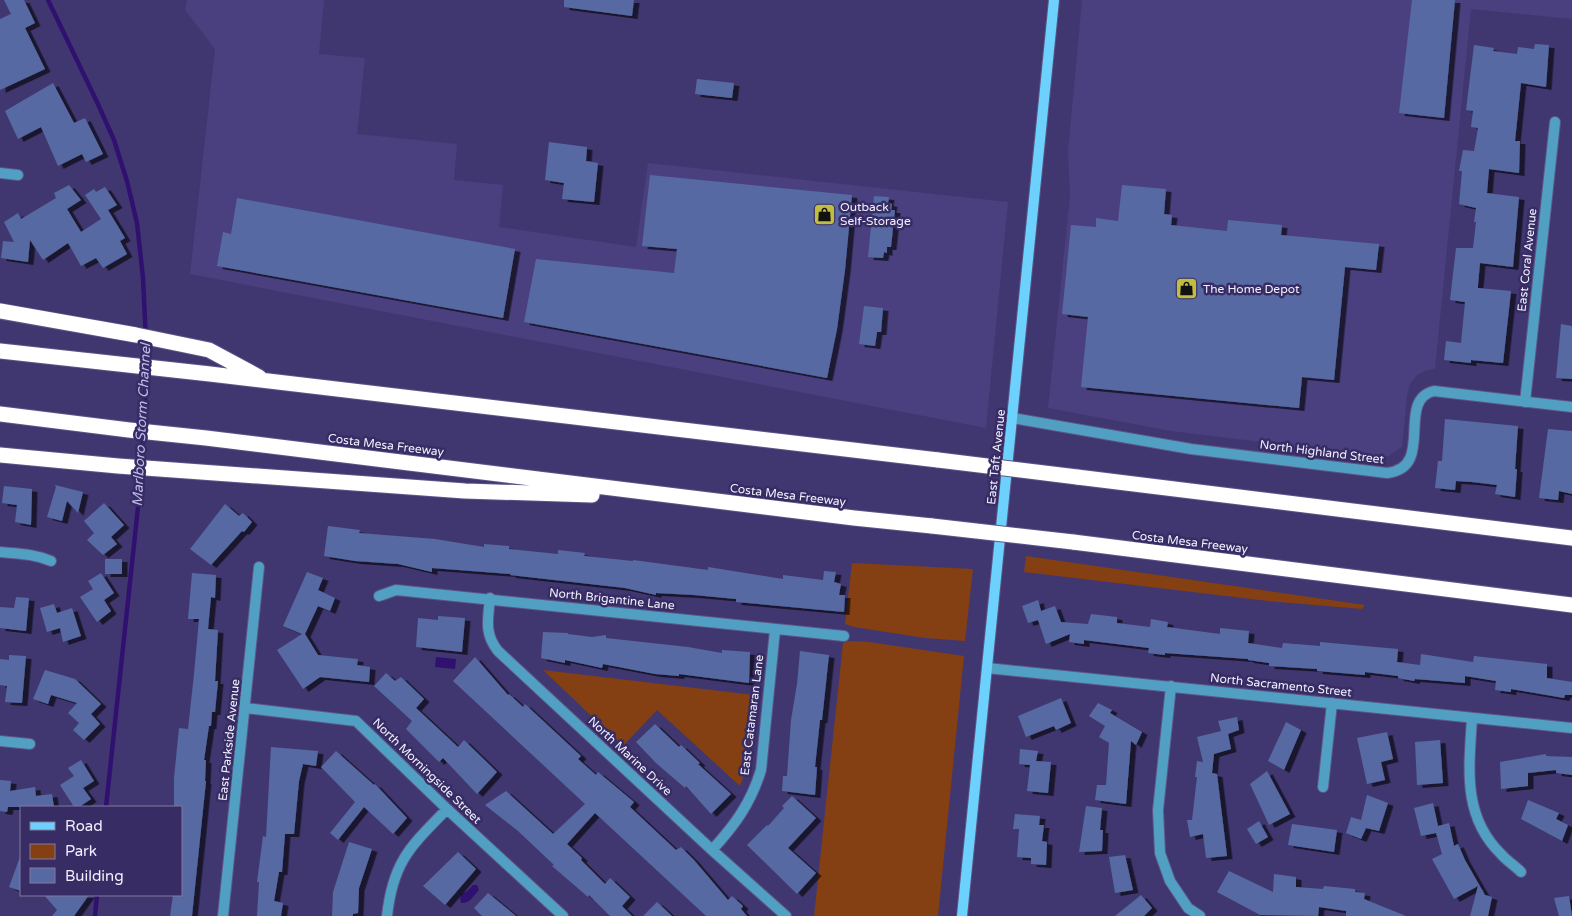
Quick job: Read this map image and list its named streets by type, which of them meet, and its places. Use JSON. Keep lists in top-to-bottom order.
{
  "streets": {
    "highway": ["Costa Mesa Freeway"],
    "main road": ["East Taft Avenue"],
    "street": [
      "East Coral Avenue",
      "North Highland Street",
      "North Brigantine Lane",
      "North Sacramento Street",
      "East Catamaran Lane",
      "East Parkside Avenue",
      "North Marine Drive",
      "North Morningside Street"
    ]
  },
  "crossings": [
    ["East Coral Avenue", "North Highland Street"],
    ["North Highland Street", "East Taft Avenue"],
    ["East Taft Avenue", "North Sacramento Street"],
    ["North Brigantine Lane", "East Catamaran Lane"],
    ["North Brigantine Lane", "North Marine Drive"],
    ["East Catamaran Lane", "North Marine Drive"],
    ["East Parkside Avenue", "North Morningside Street"]
  ],
  "water": ["Marlboro Storm Channel"],
  "places": {
    "shop": ["Outback Self-Storage", "The Home Depot"]
  },
  "legend": ["Road", "Park", "Building"]
}
